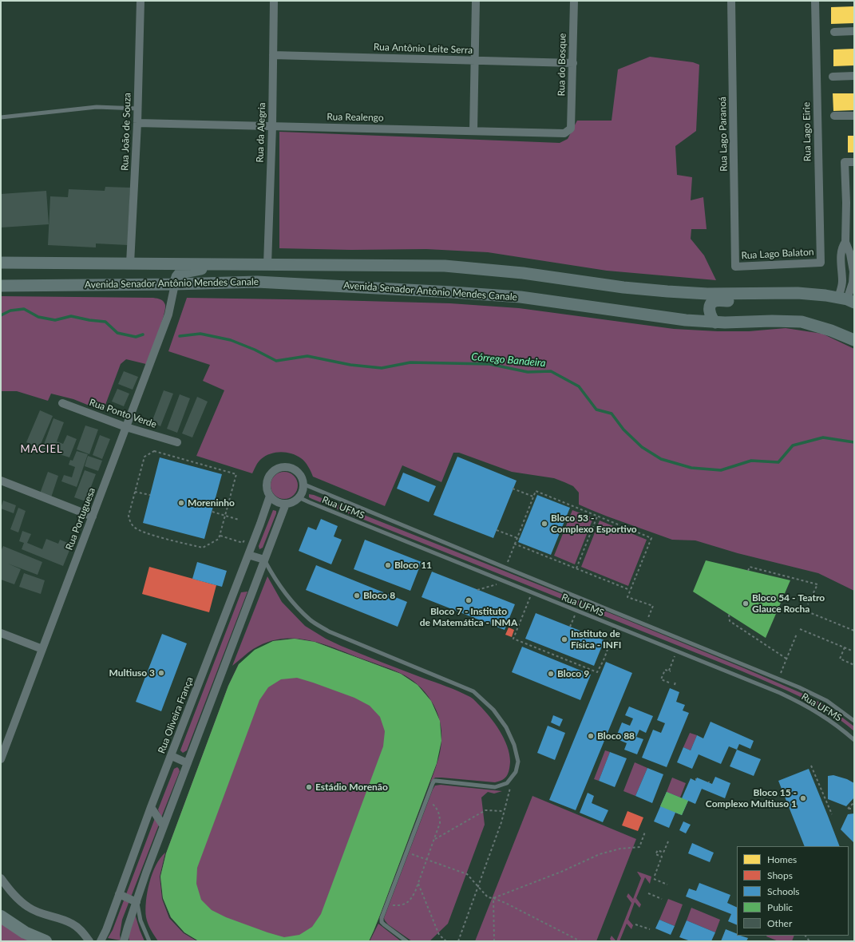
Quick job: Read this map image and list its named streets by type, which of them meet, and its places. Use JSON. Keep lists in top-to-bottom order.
{
  "streets": {
    "main road": ["Avenida Senador Antônio Mendes Canale"],
    "street": [
      "Rua Antônio Leite Serra",
      "Rua do Bosque",
      "Rua Realengo",
      "Rua João de Souza",
      "Rua Lago Eirie",
      "Rua da Alegria",
      "Rua Lago Paranoá",
      "Rua Lago Balaton",
      "Rua Ponto Verde",
      "Rua Portuguesa",
      "Rua Oliveira França"
    ],
    "lane": ["Rua UFMS"]
  },
  "crossings": [
    ["Rua Antônio Leite Serra", "Rua do Bosque"],
    ["Rua Antônio Leite Serra", "Rua da Alegria"],
    ["Rua do Bosque", "Rua Realengo"],
    ["Rua Realengo", "Rua João de Souza"],
    ["Rua Realengo", "Rua da Alegria"],
    ["Rua João de Souza", "Avenida Senador Antônio Mendes Canale"],
    ["Rua Lago Eirie", "Rua Lago Balaton"],
    ["Rua da Alegria", "Avenida Senador Antônio Mendes Canale"],
    ["Rua Lago Paranoá", "Rua Lago Balaton"],
    ["Avenida Senador Antônio Mendes Canale", "Rua Portuguesa"],
    ["Rua Ponto Verde", "Rua Portuguesa"],
    ["Rua UFMS", "Rua Oliveira França"]
  ],
  "districts": ["MACIEL"],
  "water": ["Córrego Bandeira"],
  "places": [
    "Moreninho",
    "Bloco 53 - Complexo Esportivo",
    "Bloco 11",
    "Bloco 8",
    "Bloco 7 - Instituto de Matemática - INMA",
    "Bloco 54 - Teatro Glauce Rocha",
    "Instituto de Física - INFI",
    "Multiuso 3",
    "Bloco 9",
    "Bloco 88",
    "Estádio Morenão",
    "Bloco 15 - Complexo Multiuso 1"
  ],
  "legend": [
    "Homes",
    "Shops",
    "Schools",
    "Public",
    "Other"
  ]
}
